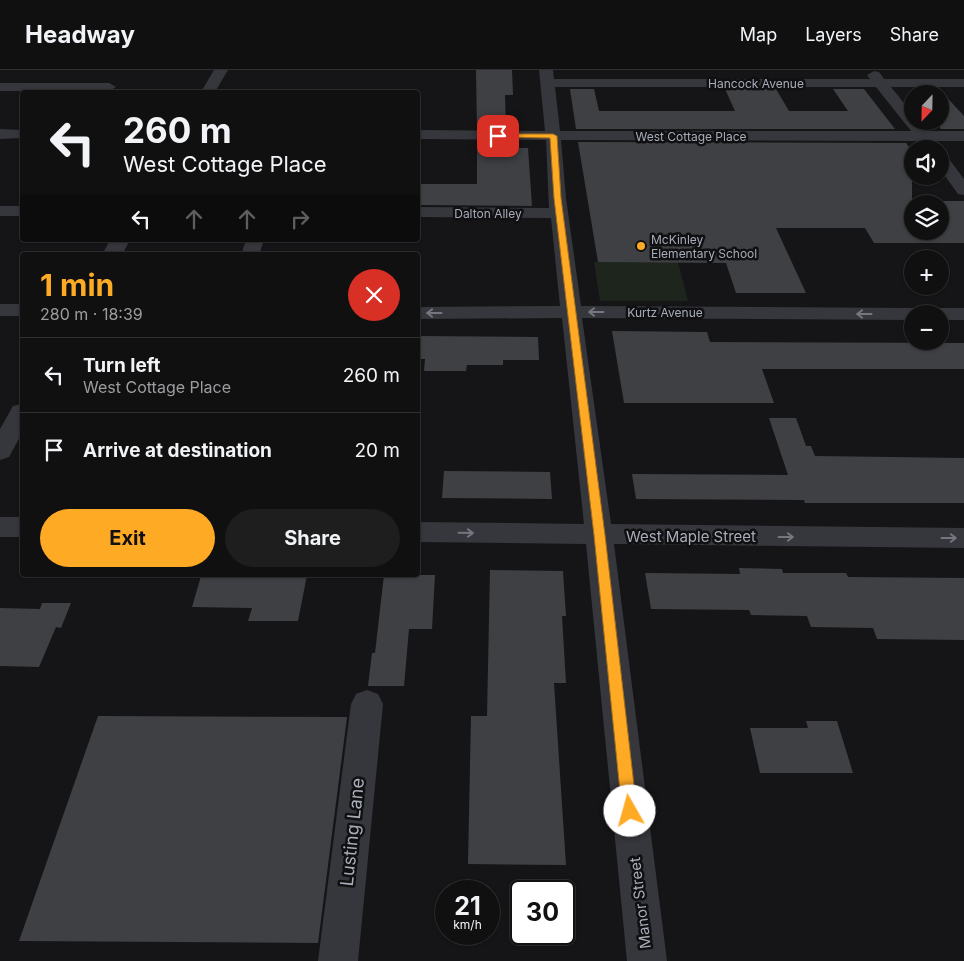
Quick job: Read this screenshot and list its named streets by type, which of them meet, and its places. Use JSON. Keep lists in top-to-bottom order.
{
  "streets": {
    "street": [
      "Hancock Avenue",
      "West Cottage Place",
      "Dalton Alley",
      "Kurtz Avenue",
      "West Maple Street",
      "Lusting Lane",
      "Manor Street"
    ]
  },
  "crossings": [
    ["Hancock Avenue", "Manor Street"],
    ["West Cottage Place", "Manor Street"],
    ["Dalton Alley", "Manor Street"],
    ["Kurtz Avenue", "Manor Street"],
    ["West Maple Street", "Manor Street"]
  ],
  "one_way": ["Kurtz Avenue", "West Maple Street"],
  "places": ["McKinley Elementary School"],
  "north": "bottom",
  "page": {
    "header": "Headway",
    "nav": ["Map", "Layers", "Share"],
    "map_buttons": ["+", "−"],
    "turn": ["260 m", "West Cottage Place"],
    "heading": ["1 min", "280 m · 18:39"],
    "list": [
      {
        "name": "Turn left",
        "note": "West Cottage Place",
        "value": "260 m"
      },
      {
        "name": "Arrive at destination",
        "value": "20 m"
      }
    ],
    "buttons": ["Exit", "Share"],
    "speed": "21 km/h",
    "limit": "30"
  }
}
